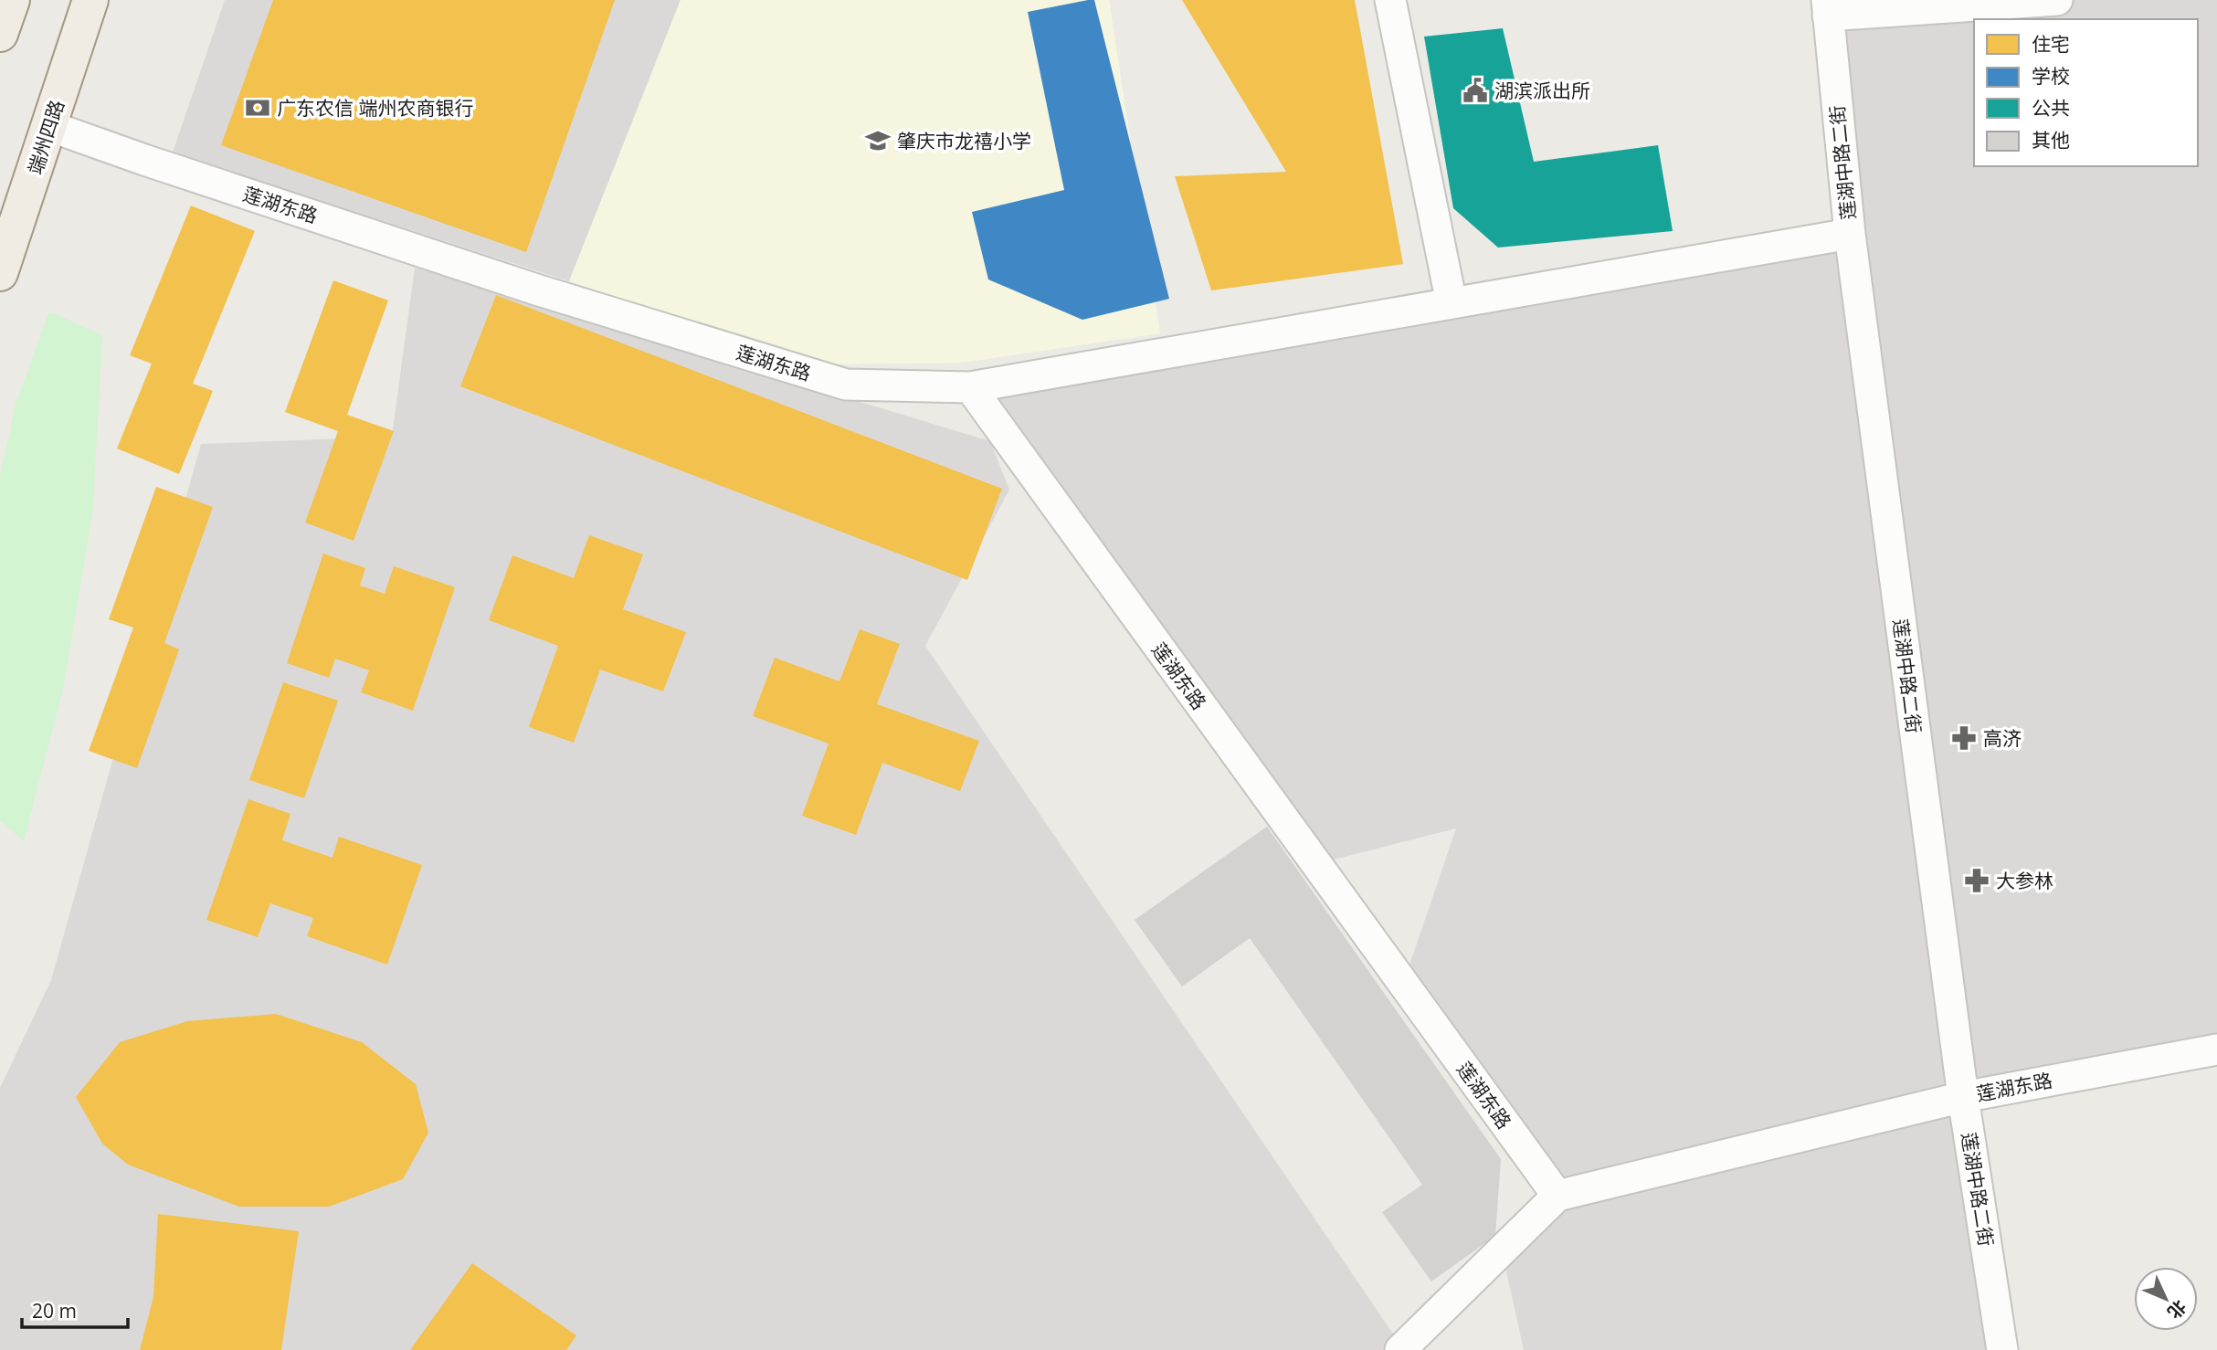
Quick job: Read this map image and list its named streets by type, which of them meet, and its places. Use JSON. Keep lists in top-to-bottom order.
{
  "streets": {
    "main road": ["端州四路"],
    "street": ["莲湖中路二街", "莲湖东路"]
  },
  "crossings": [
    ["端州四路", "莲湖东路"],
    ["莲湖中路二街", "莲湖东路"]
  ],
  "places": {
    "public building": ["湖滨派出所"],
    "bank": ["广东农信 端州农商银行"],
    "school or university": ["肇庆市龙禧小学"],
    "pharmacy": ["高济", "大参林"]
  },
  "legend": [
    "住宅",
    "学校",
    "公共",
    "其他"
  ],
  "scale_bar": "20 m",
  "north": "bottom right"
}
